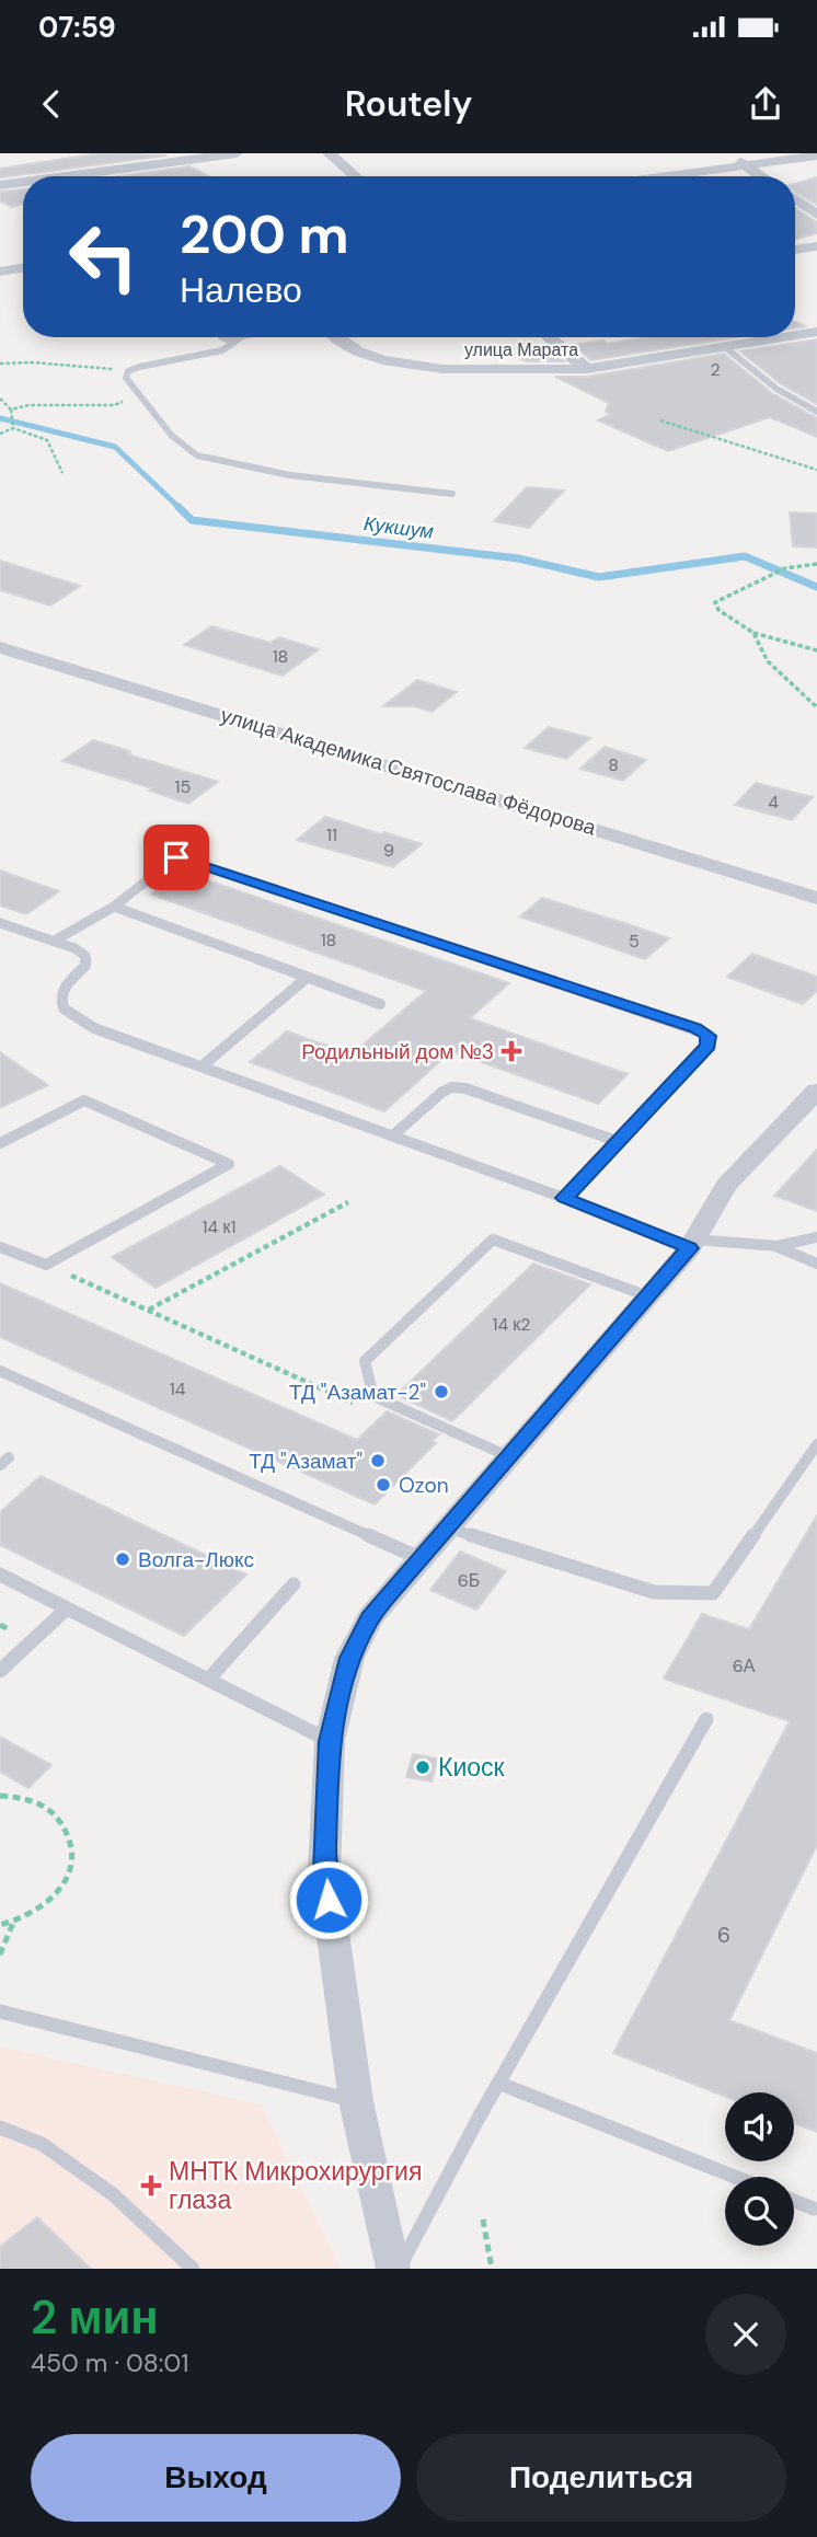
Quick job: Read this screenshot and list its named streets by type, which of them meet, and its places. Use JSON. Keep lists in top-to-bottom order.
{
  "streets": {
    "street": ["улица Марата", "улица Академика Святослава Фёдорова"]
  },
  "water": ["Кукшум"],
  "places": {
    "health": ["Родильный дом №3", "МНТК Микрохирургия глаза"],
    "other": [
      "ТД \"Азамат-2\"",
      "ТД \"Азамат\"",
      "Ozon",
      "Волга-Люкс",
      "Киоск"
    ]
  },
  "house_numbers": [
    "2",
    "18",
    "8",
    "15",
    "4",
    "11",
    "9",
    "18",
    "5",
    "14 к1",
    "14 к2",
    "14",
    "6Б",
    "6А",
    "6"
  ],
  "page": {
    "status": "07:59",
    "header": "Routely",
    "turn": ["200 m", "Налево"],
    "heading": ["2 мин", "450 m · 08:01"],
    "buttons": ["Выход", "Поделиться"]
  }
}
